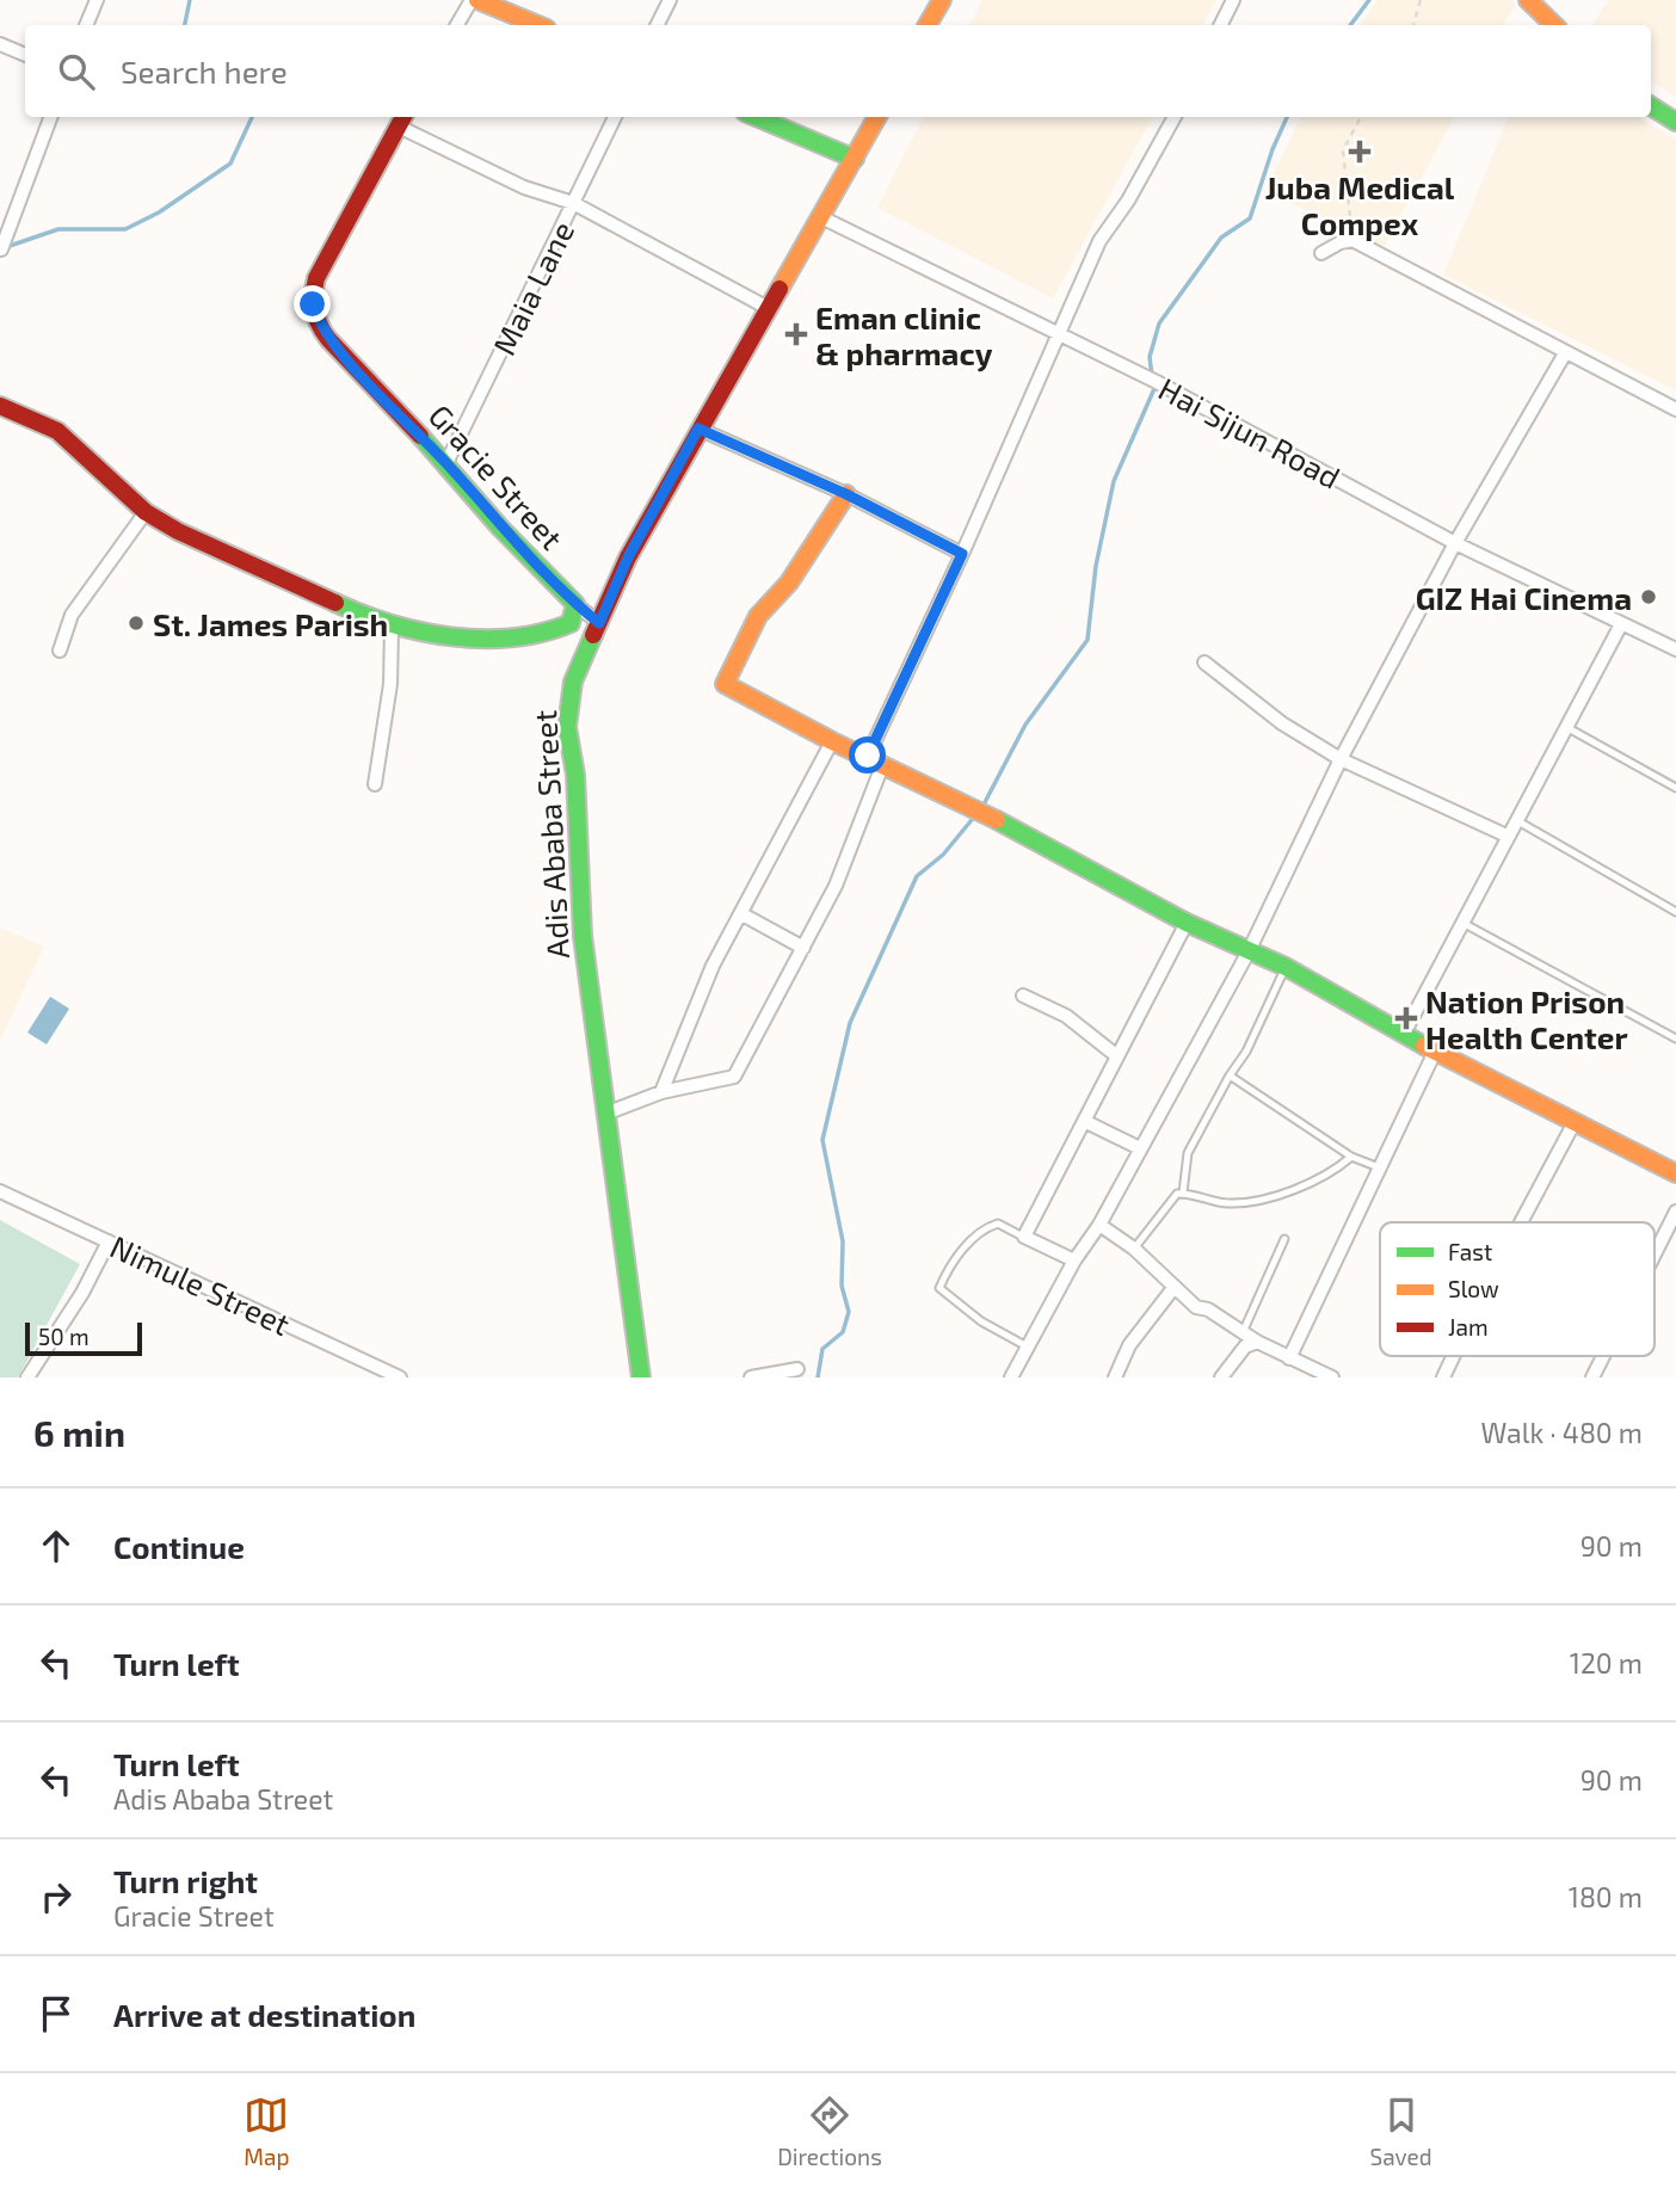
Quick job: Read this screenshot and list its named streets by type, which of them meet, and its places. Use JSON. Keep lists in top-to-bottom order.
{
  "streets": {
    "street": [
      "Maia Lane",
      "Hai Sijun Road",
      "Gracie Street",
      "Adis Ababa Street",
      "Nimule Street"
    ]
  },
  "crossings": [
    ["Maia Lane", "Gracie Street"],
    ["Hai Sijun Road", "Adis Ababa Street"]
  ],
  "places": {
    "health": ["Juba Medical Compex", "Eman clinic & pharmacy", "Nation Prison Health Center"],
    "other": ["GIZ Hai Cinema", "St. James Parish"]
  },
  "legend": ["Fast", "Slow", "Jam"],
  "scale_bar": "50 m",
  "page": {
    "search": "Search here",
    "scale": "50 m",
    "heading": ["6 min", "Walk · 480 m"],
    "list": [
      ["Continue", "90 m"],
      ["Turn left", "120 m"],
      ["Turn left", "Adis Ababa Street", "90 m"],
      ["Turn right", "Gracie Street", "180 m"],
      "Arrive at destination"
    ],
    "nav": ["Map", "Directions", "Saved"]
  }
}
